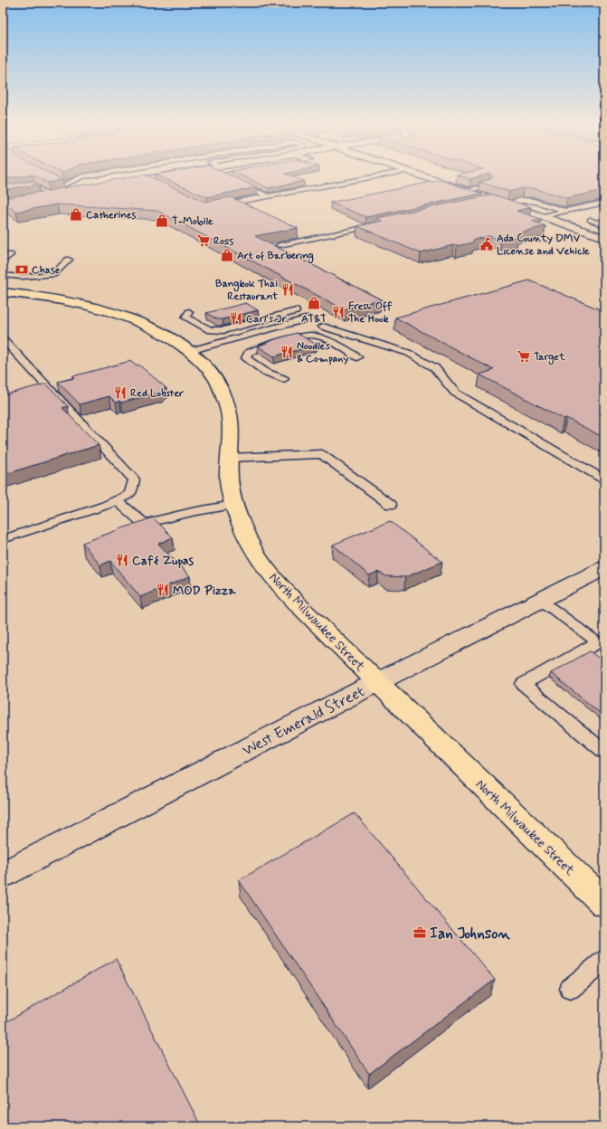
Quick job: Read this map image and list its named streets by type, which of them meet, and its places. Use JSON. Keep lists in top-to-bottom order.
{
  "streets": {
    "main road": ["North Milwaukee Street"],
    "street": ["West Emerald Street"]
  },
  "crossings": [
    ["North Milwaukee Street", "West Emerald Street"]
  ],
  "places": {
    "shop": [
      "Catherines",
      "T-Mobile",
      "Art of Barbering",
      "AT&T"
    ],
    "supermarket": ["Ross", "Target"],
    "public building": ["Ada County DMV License and Vehicle"],
    "bank": ["Chase"],
    "restaurant": [
      "Bangkok Thai Restaurant",
      "Fresh Off The Hook",
      "Carl's Jr.",
      "Noodles & Company",
      "Red Lobster",
      "Café Zupas",
      "MOD Pizza"
    ],
    "office": ["Ian Johnson"]
  }
}
